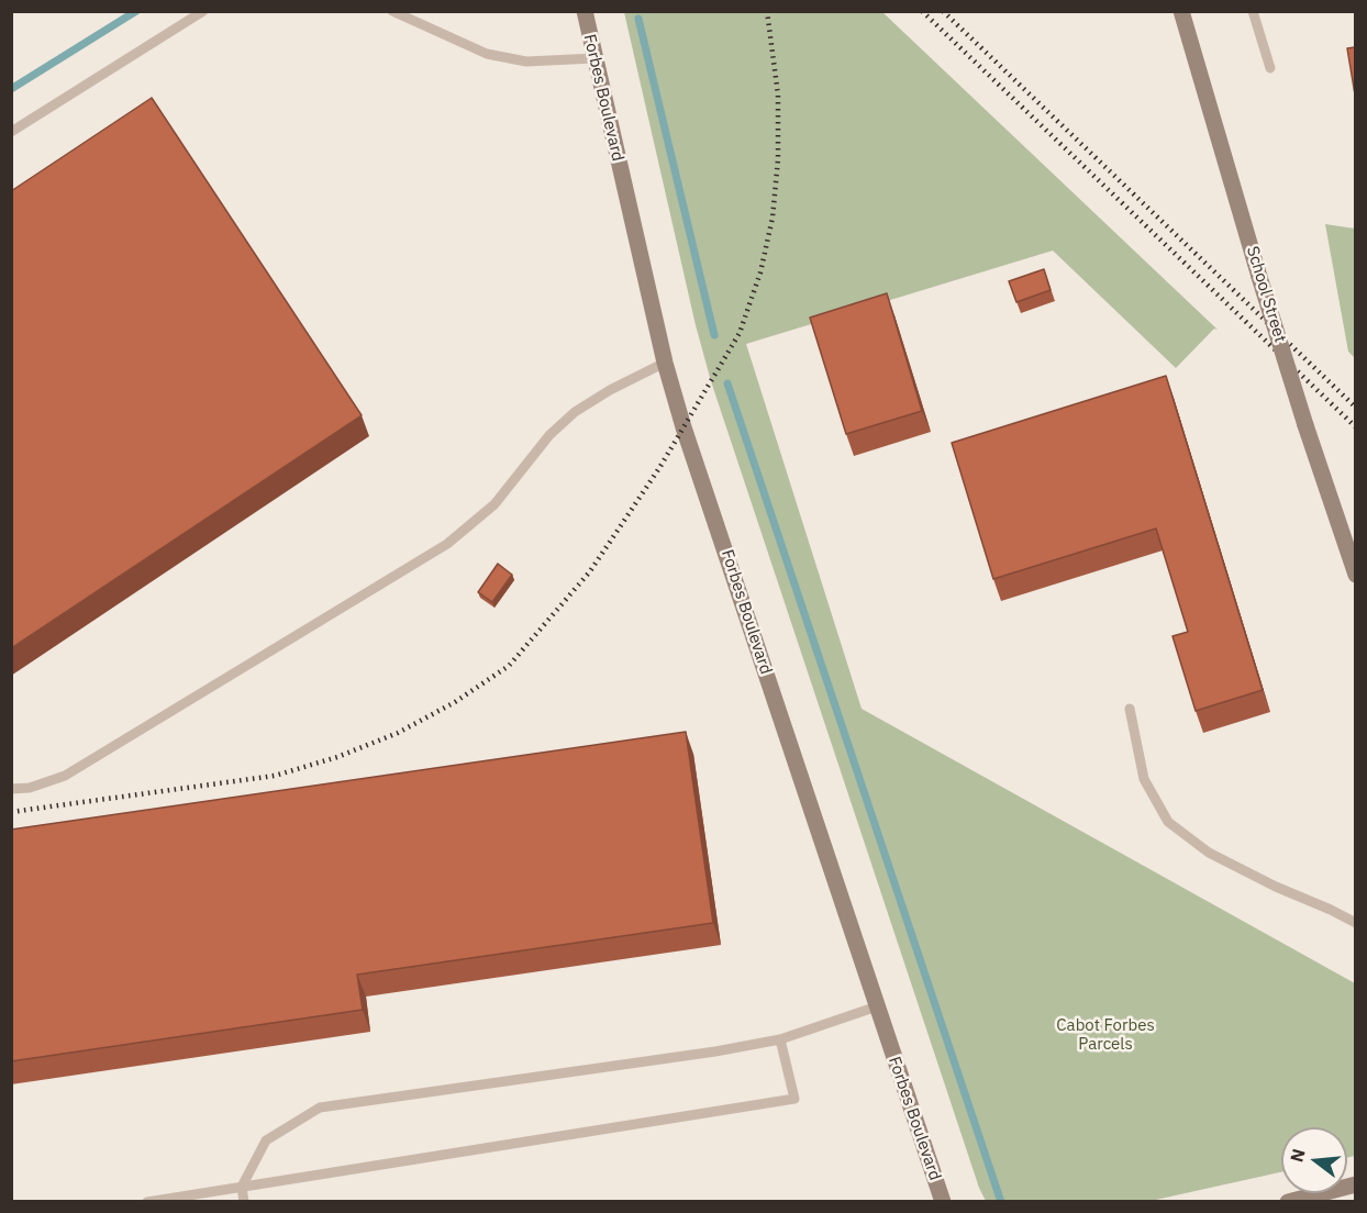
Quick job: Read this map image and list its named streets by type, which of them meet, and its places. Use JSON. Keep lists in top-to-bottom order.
{
  "streets": {
    "street": ["Forbes Boulevard", "School Street"]
  },
  "parks": ["Cabot Forbes Parcels"],
  "north": "left"
}
